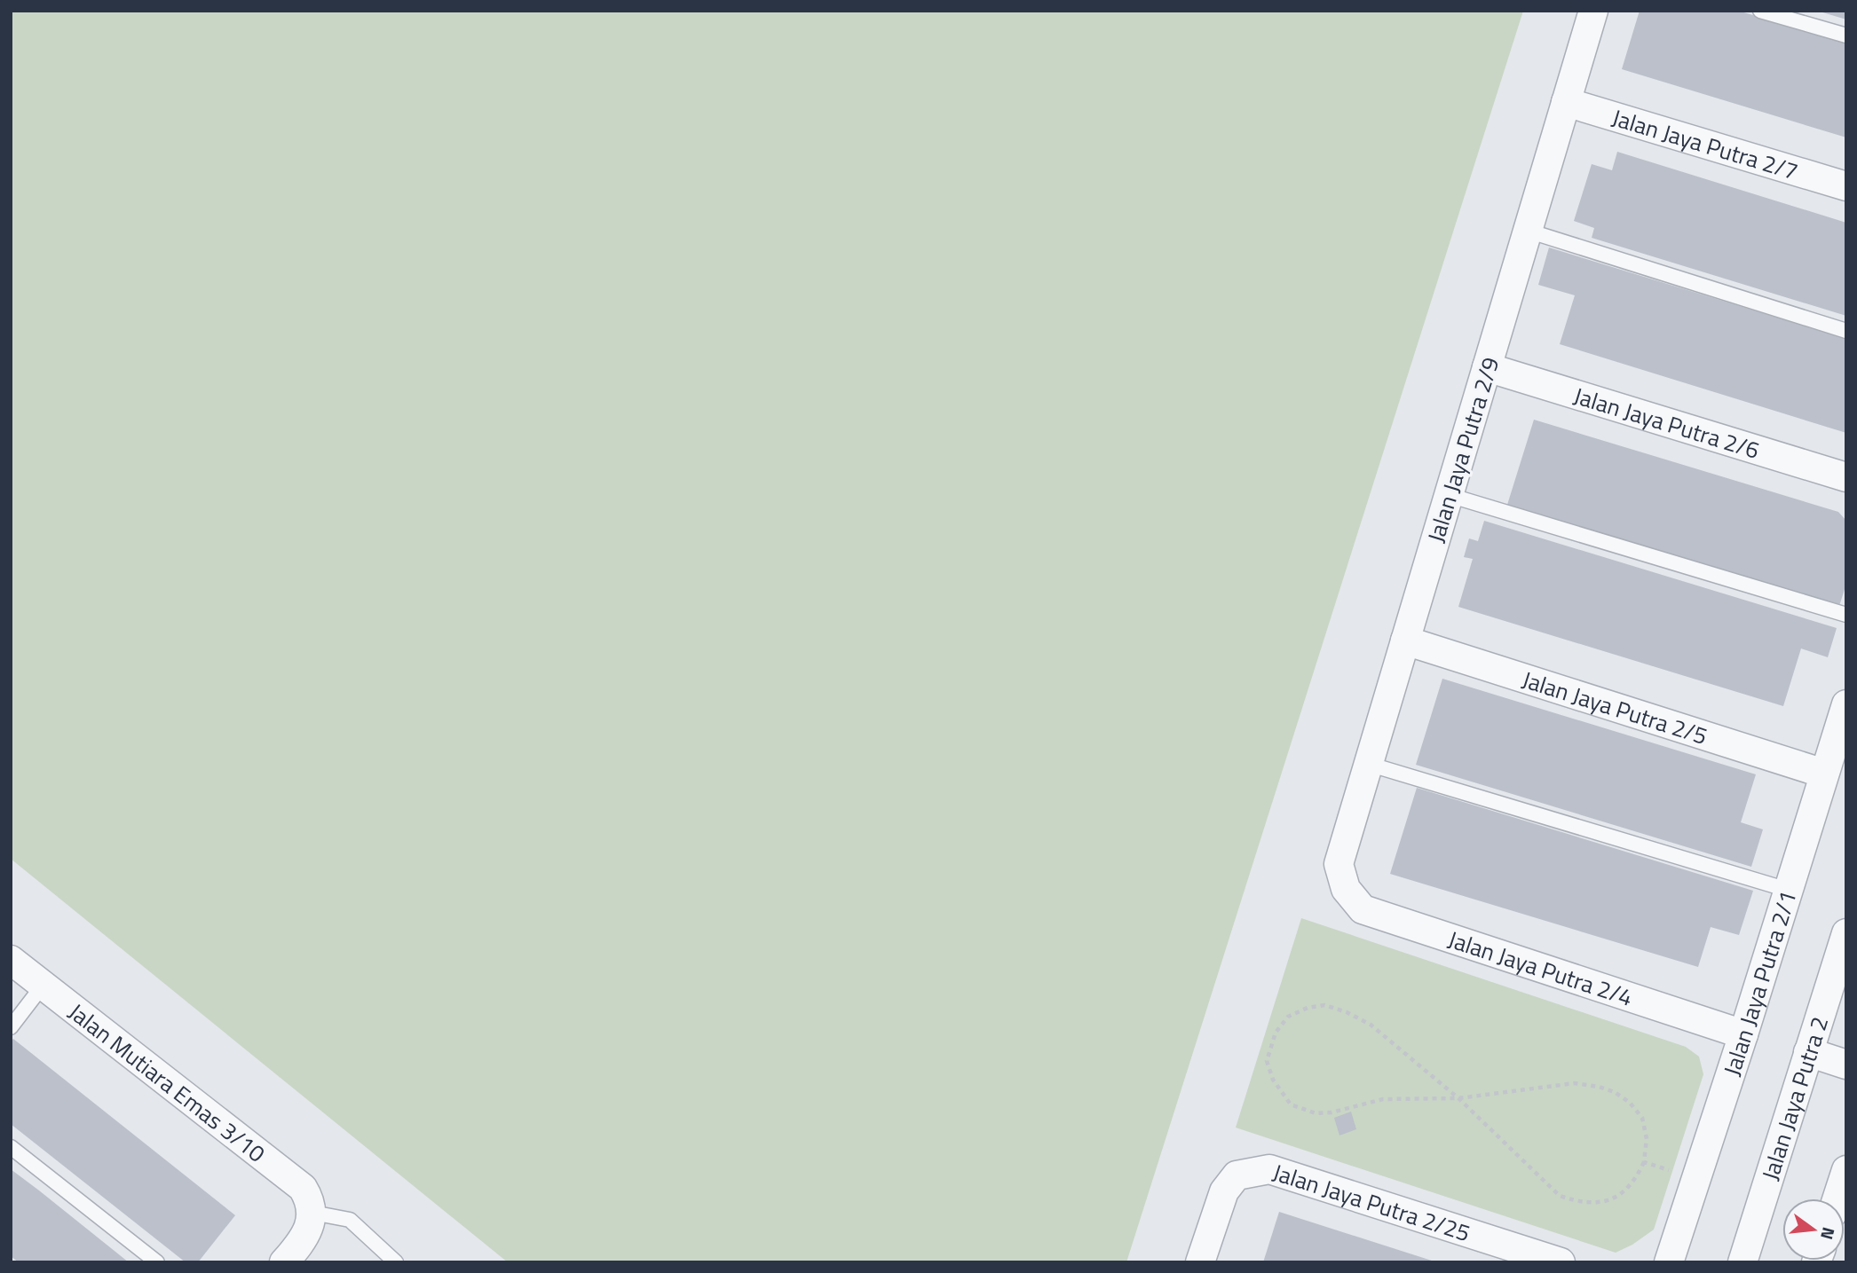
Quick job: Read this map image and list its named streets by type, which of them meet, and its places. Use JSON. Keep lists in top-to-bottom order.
{
  "streets": {
    "street": [
      "Jalan Jaya Putra 2/7",
      "Jalan Jaya Putra 2/6",
      "Jalan Jaya Putra 2/9",
      "Jalan Jaya Putra 2/5",
      "Jalan Jaya Putra 2/4",
      "Jalan Jaya Putra 2/1",
      "Jalan Mutiara Emas 3/10",
      "Jalan Jaya Putra 2",
      "Jalan Jaya Putra 2/25"
    ]
  },
  "crossings": [
    ["Jalan Jaya Putra 2/7", "Jalan Jaya Putra 2/9"],
    ["Jalan Jaya Putra 2/6", "Jalan Jaya Putra 2/9"],
    ["Jalan Jaya Putra 2/9", "Jalan Jaya Putra 2/5"],
    ["Jalan Jaya Putra 2/9", "Jalan Jaya Putra 2/4"],
    ["Jalan Jaya Putra 2/5", "Jalan Jaya Putra 2/1"],
    ["Jalan Jaya Putra 2/4", "Jalan Jaya Putra 2/1"]
  ],
  "north": "right"
}
